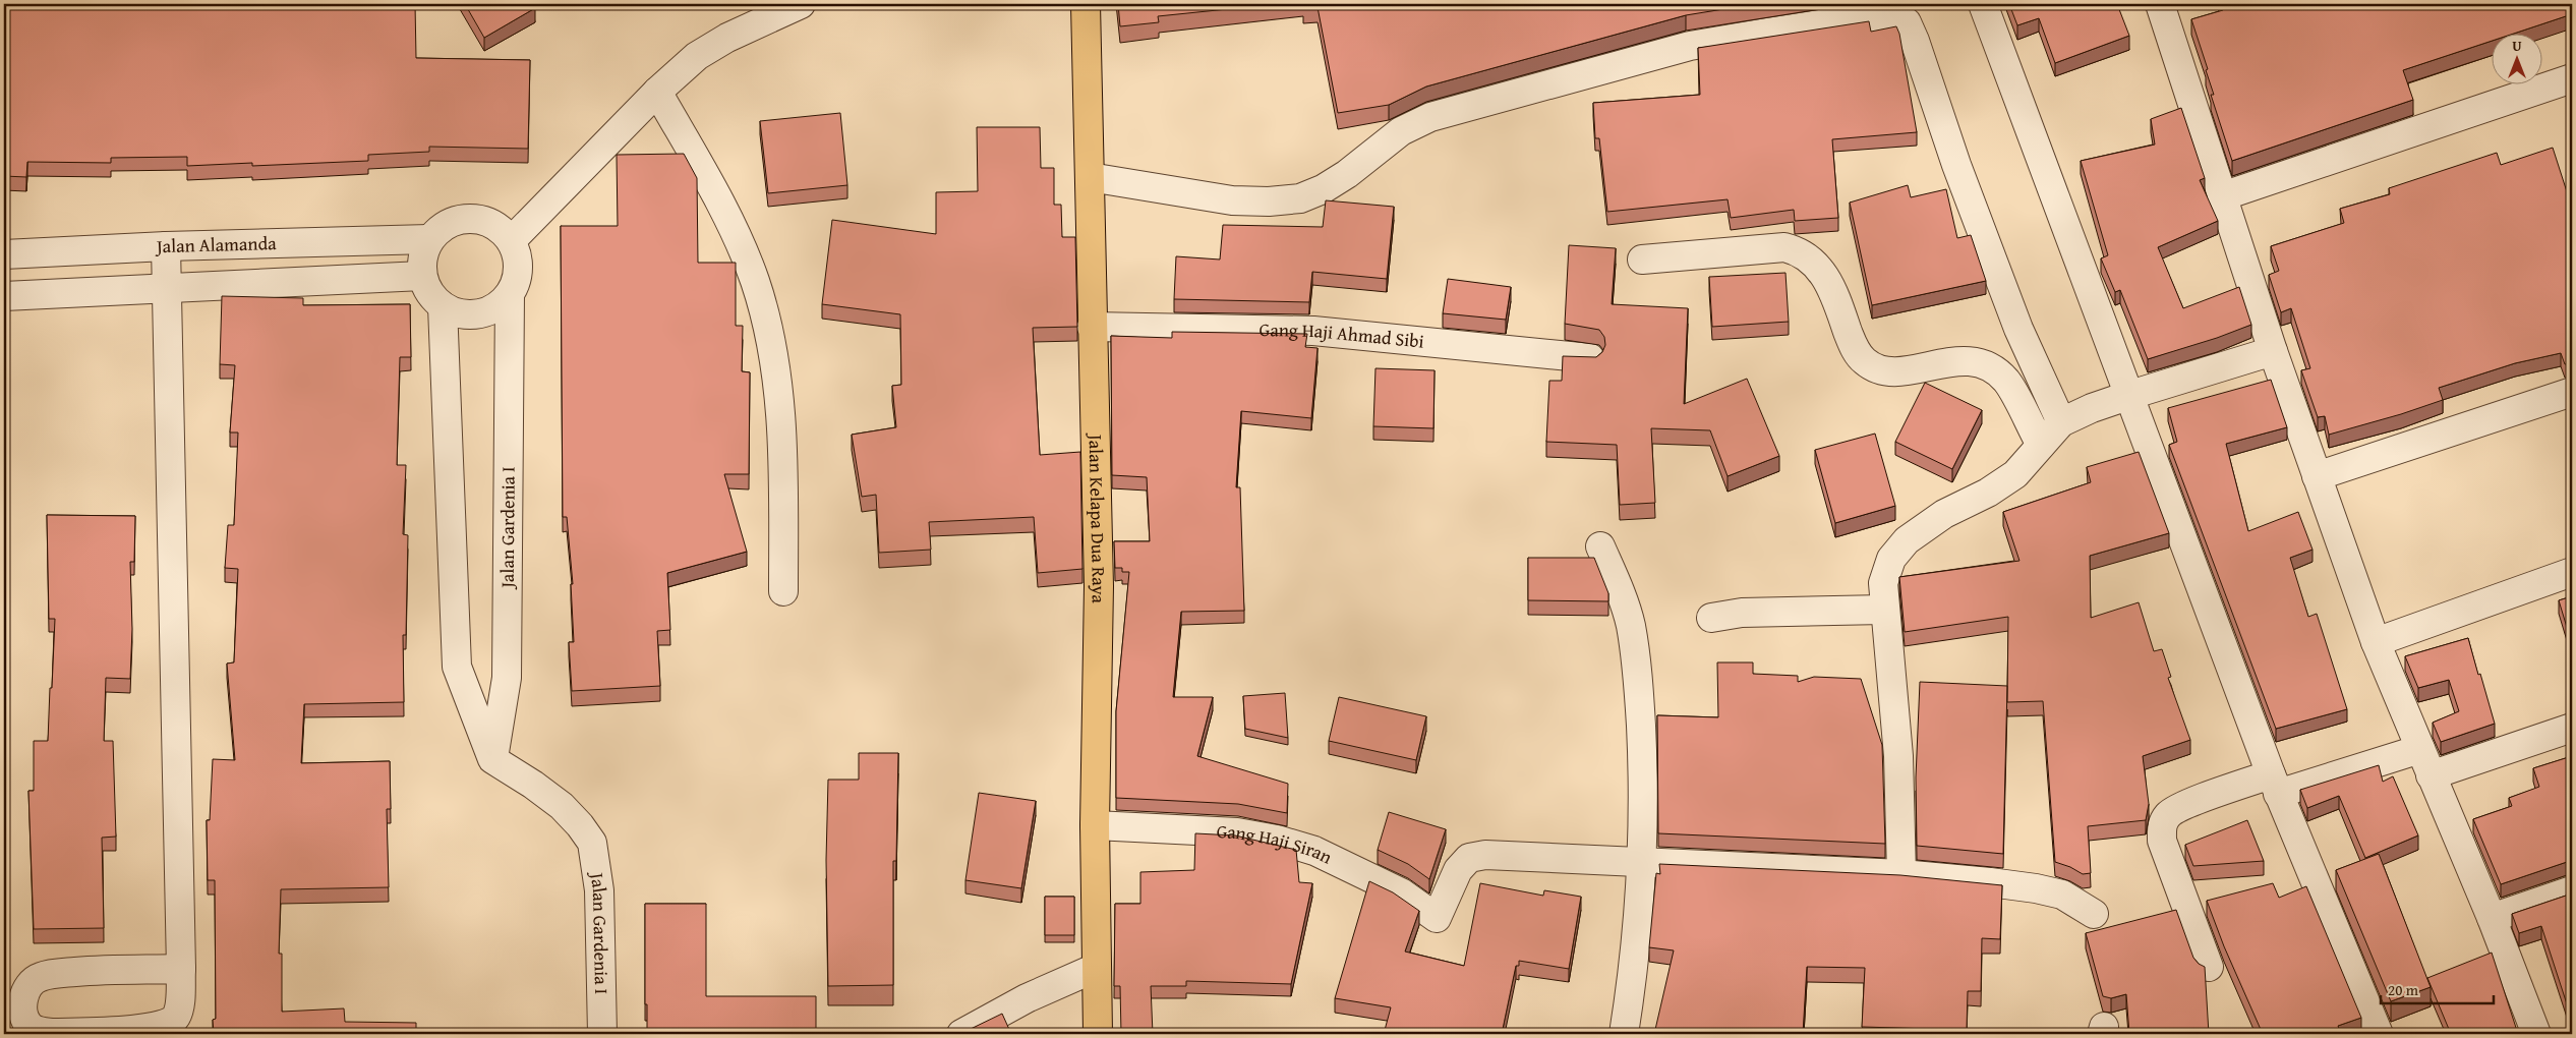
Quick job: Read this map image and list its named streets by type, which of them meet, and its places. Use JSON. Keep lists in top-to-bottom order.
{
  "streets": {
    "main road": ["Jalan Kelapa Dua Raya"],
    "street": [
      "Jalan Alamanda",
      "Gang Haji Ahmad Sibi",
      "Jalan Gardenia I",
      "Gang Haji Siran"
    ]
  },
  "crossings": [
    ["Jalan Alamanda", "Jalan Gardenia I"],
    ["Gang Haji Ahmad Sibi", "Jalan Kelapa Dua Raya"],
    ["Jalan Kelapa Dua Raya", "Gang Haji Siran"]
  ],
  "scale_bar": "20 m",
  "north": "top"
}
